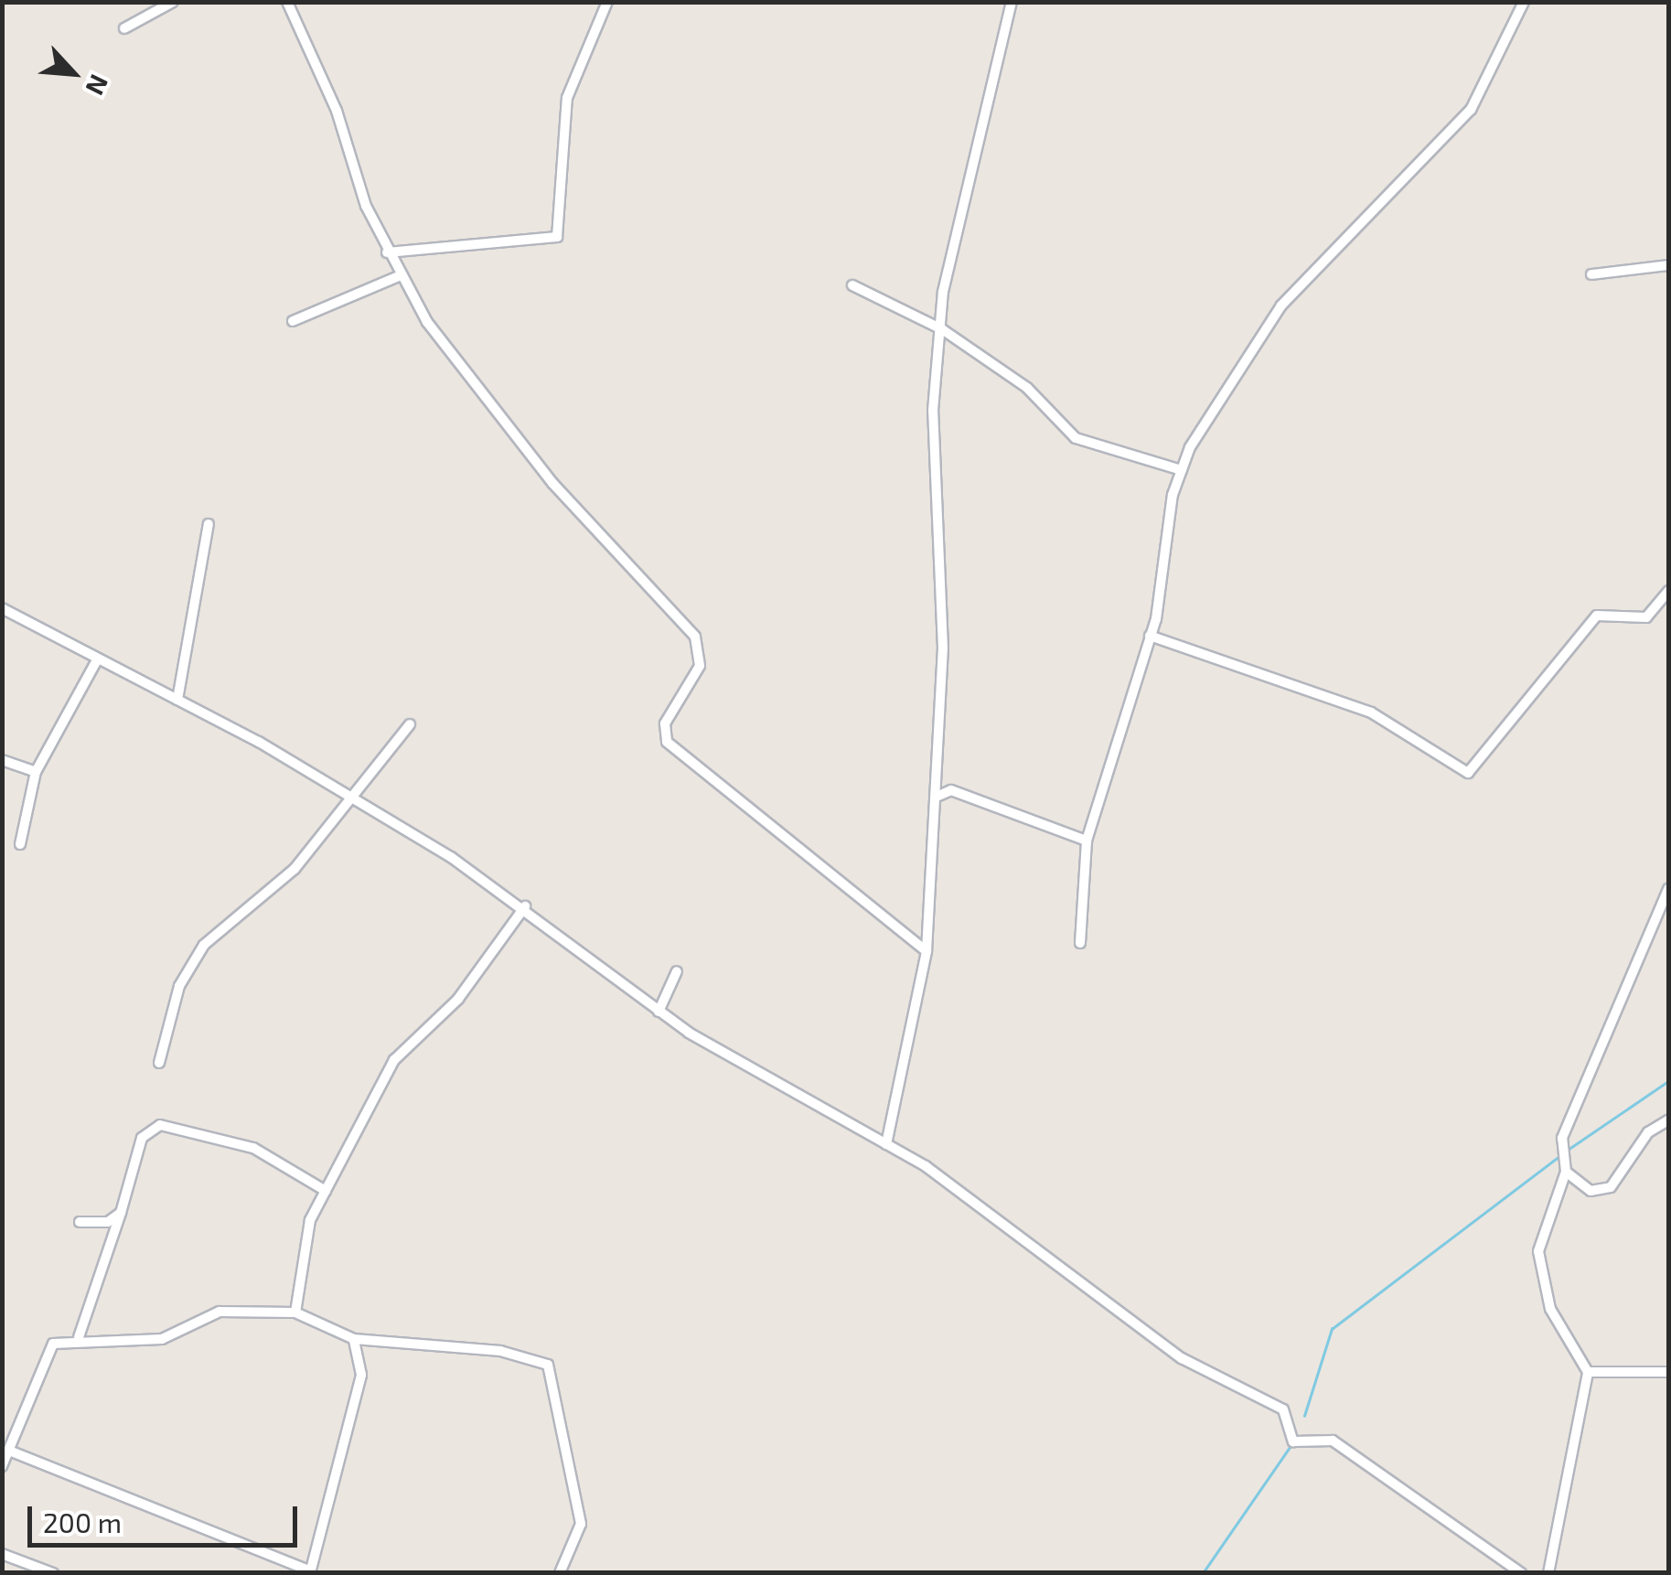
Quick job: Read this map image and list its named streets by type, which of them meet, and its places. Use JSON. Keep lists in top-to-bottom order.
{
  "scale_bar": "200 m",
  "north": "bottom right"
}
